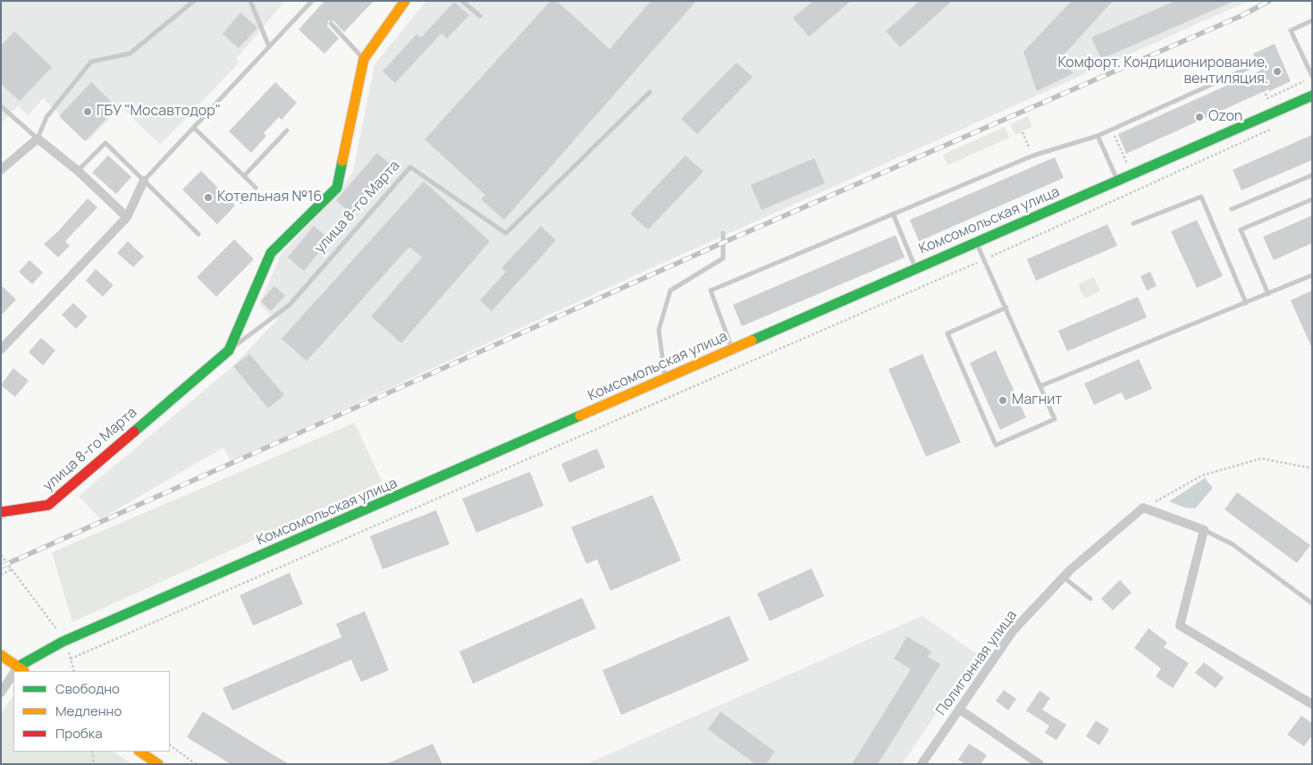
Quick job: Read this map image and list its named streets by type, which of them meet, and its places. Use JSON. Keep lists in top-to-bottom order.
{
  "streets": {
    "street": ["улица 8-го Марта", "Комсомольская улица", "Полигонная улица"]
  },
  "places": [
    "Комфорт. Кондиционирование, вентиляция.",
    "ГБУ \"Мосавтодор\"",
    "Ozon",
    "Котельная №16",
    "Магнит"
  ],
  "legend": ["Свободно", "Медленно", "Пробка"]
}
